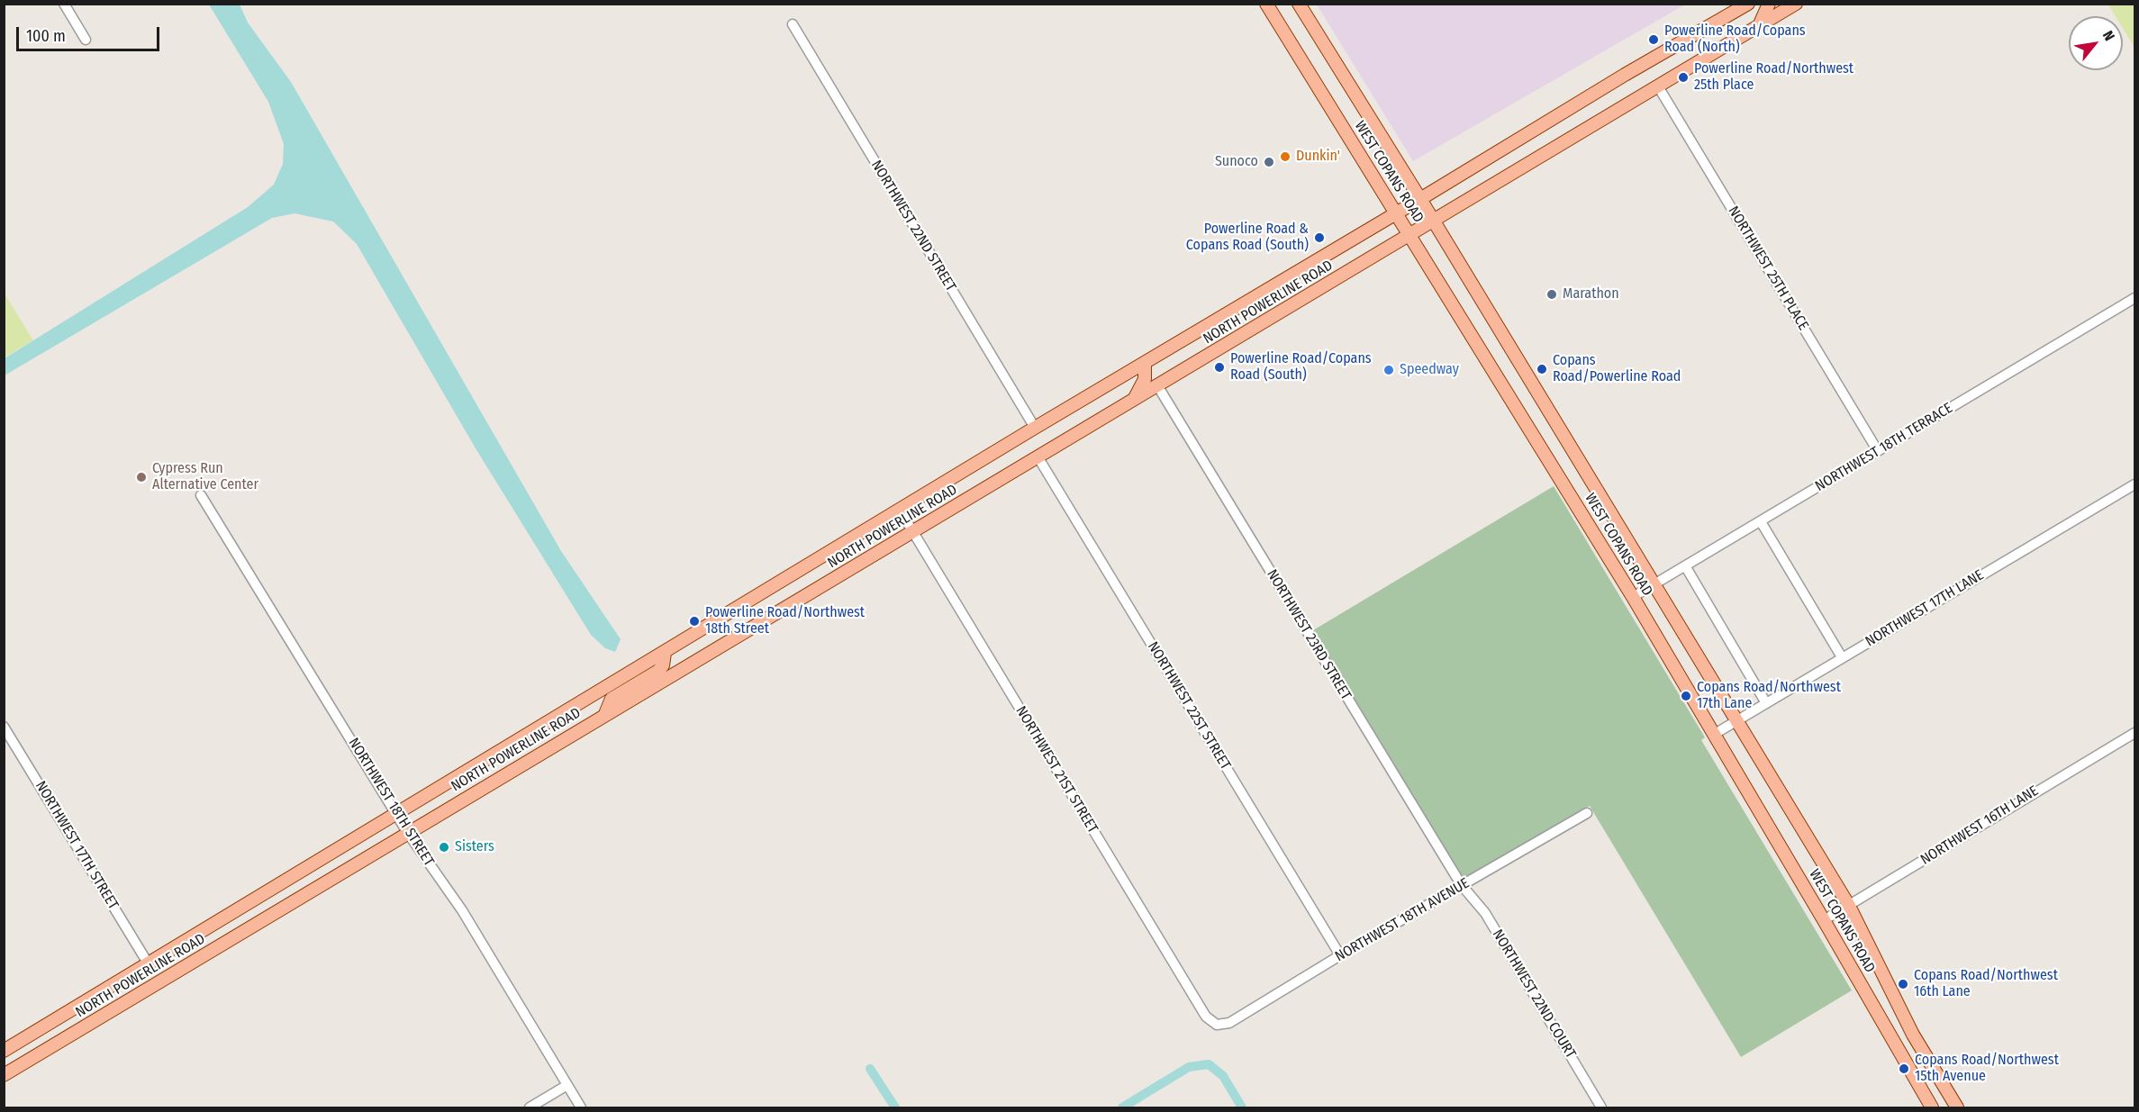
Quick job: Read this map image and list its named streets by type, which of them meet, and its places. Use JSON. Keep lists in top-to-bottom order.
{
  "streets": {
    "main road": ["WEST COPANS ROAD", "NORTH POWERLINE ROAD"],
    "street": [
      "NORTHWEST 22ND STREET",
      "NORTHWEST 25TH PLACE",
      "NORTHWEST 18TH TERRACE",
      "NORTHWEST 17TH LANE",
      "NORTHWEST 23RD STREET",
      "NORTHWEST 22ST STREET",
      "NORTHWEST 21ST STREET",
      "NORTHWEST 18TH STREET",
      "NORTHWEST 16TH LANE",
      "NORTHWEST 17TH STREET",
      "NORTHWEST 18TH AVENUE",
      "NORTHWEST 22ND COURT"
    ]
  },
  "crossings": [
    ["WEST COPANS ROAD", "NORTH POWERLINE ROAD"],
    ["WEST COPANS ROAD", "NORTHWEST 18TH TERRACE"],
    ["WEST COPANS ROAD", "NORTHWEST 17TH LANE"],
    ["WEST COPANS ROAD", "NORTHWEST 16TH LANE"],
    ["NORTHWEST 22ND STREET", "NORTH POWERLINE ROAD"],
    ["NORTHWEST 25TH PLACE", "NORTH POWERLINE ROAD"],
    ["NORTHWEST 25TH PLACE", "NORTHWEST 18TH TERRACE"],
    ["NORTH POWERLINE ROAD", "NORTHWEST 23RD STREET"],
    ["NORTH POWERLINE ROAD", "NORTHWEST 22ST STREET"],
    ["NORTH POWERLINE ROAD", "NORTHWEST 21ST STREET"],
    ["NORTH POWERLINE ROAD", "NORTHWEST 18TH STREET"],
    ["NORTH POWERLINE ROAD", "NORTHWEST 17TH STREET"],
    ["NORTHWEST 23RD STREET", "NORTHWEST 18TH AVENUE"],
    ["NORTHWEST 23RD STREET", "NORTHWEST 22ND COURT"],
    ["NORTHWEST 22ST STREET", "NORTHWEST 18TH AVENUE"],
    ["NORTHWEST 21ST STREET", "NORTHWEST 18TH AVENUE"],
    ["NORTHWEST 18TH AVENUE", "NORTHWEST 22ND COURT"]
  ],
  "places": [
    "Powerline Road/Copans Road (North)",
    "Powerline Road/Northwest 25th Place",
    "Dunkin'",
    "Sunoco",
    "Powerline Road & Copans Road (South)",
    "Marathon",
    "Powerline Road/Copans Road (South)",
    "Copans Road/Powerline Road",
    "Speedway",
    "Cypress Run Alternative Center",
    "Powerline Road/Northwest 18th Street",
    "Copans Road/Northwest 17th Lane",
    "Sisters",
    "Copans Road/Northwest 16th Lane",
    "Copans Road/Northwest 15th Avenue"
  ],
  "scale_bar": "100 m",
  "north": "top right"
}
